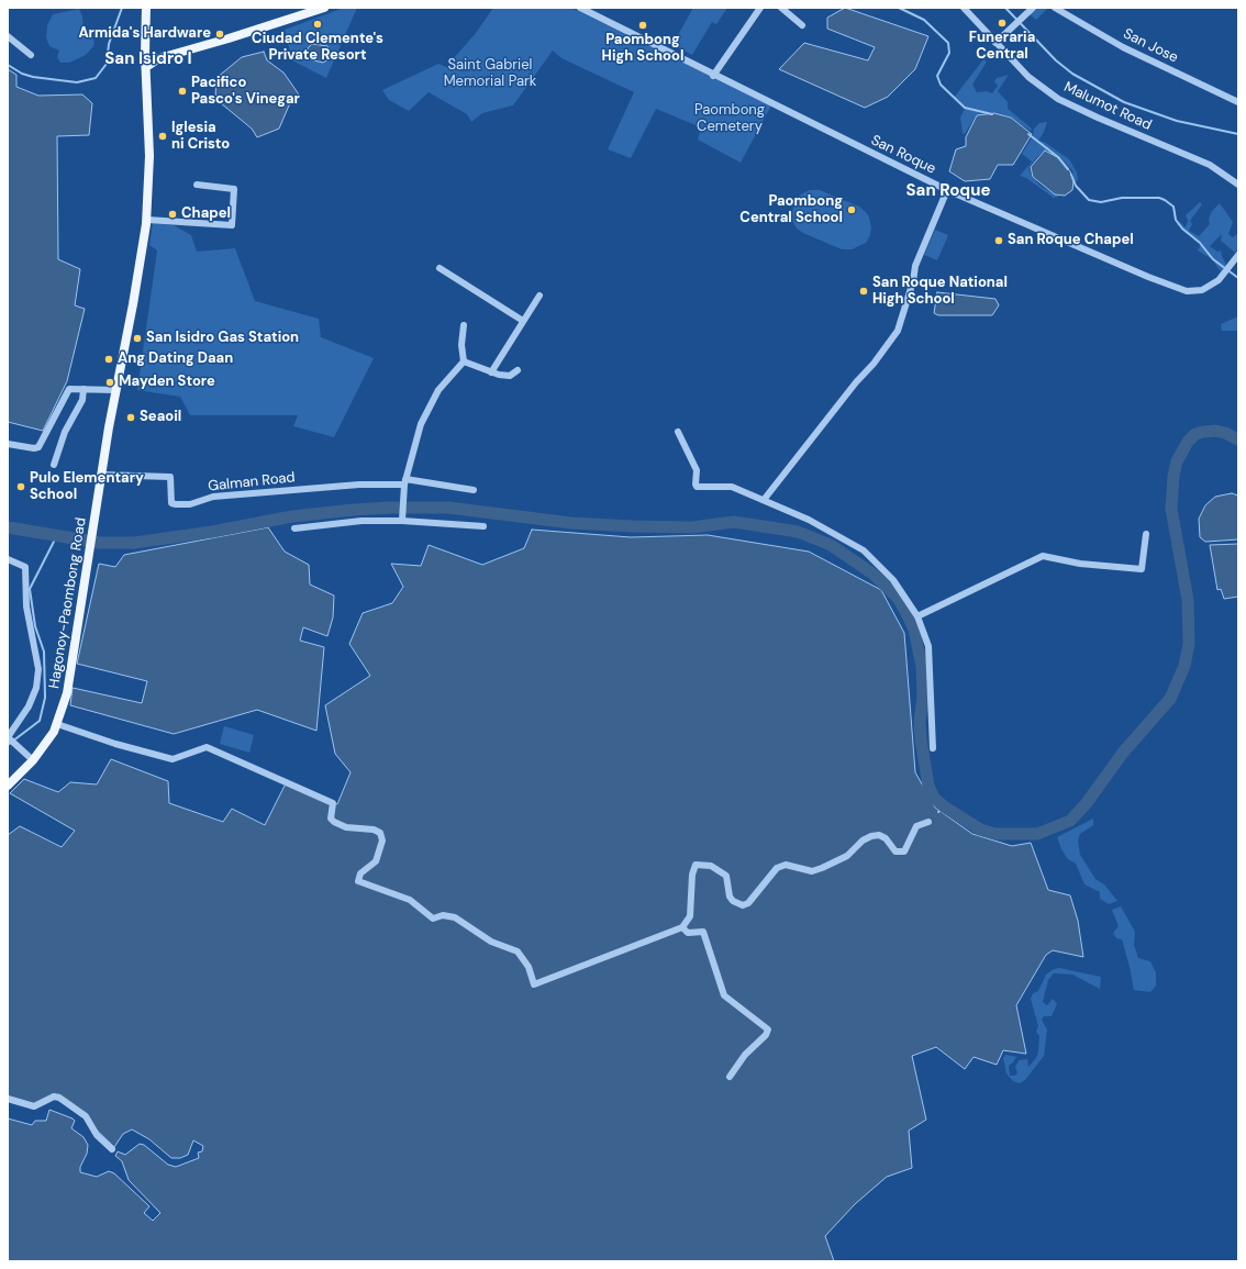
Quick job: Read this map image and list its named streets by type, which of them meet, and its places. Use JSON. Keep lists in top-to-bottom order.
{
  "streets": {
    "main road": ["Hagonoy-Paombong Road"],
    "street": [
      "San Jose",
      "Malumot Road",
      "San Roque",
      "Galman Road"
    ]
  },
  "crossings": [
    ["Galman Road", "Hagonoy-Paombong Road"]
  ],
  "districts": ["San Isidro I", "San Roque"],
  "parks": ["Saint Gabriel Memorial Park", "Paombong Cemetery"],
  "places": [
    "Funeraria Central",
    "Ciudad Clemente's Private Resort",
    "Paombong High School",
    "Armida's Hardware",
    "Pacifico Pasco's Vinegar",
    "Iglesia ni Cristo",
    "Paombong Central School",
    "Chapel",
    "San Roque Chapel",
    "San Roque National High School",
    "San Isidro Gas Station",
    "Ang Dating Daan",
    "Mayden Store",
    "Seaoil",
    "Pulo Elementary School"
  ]
}
